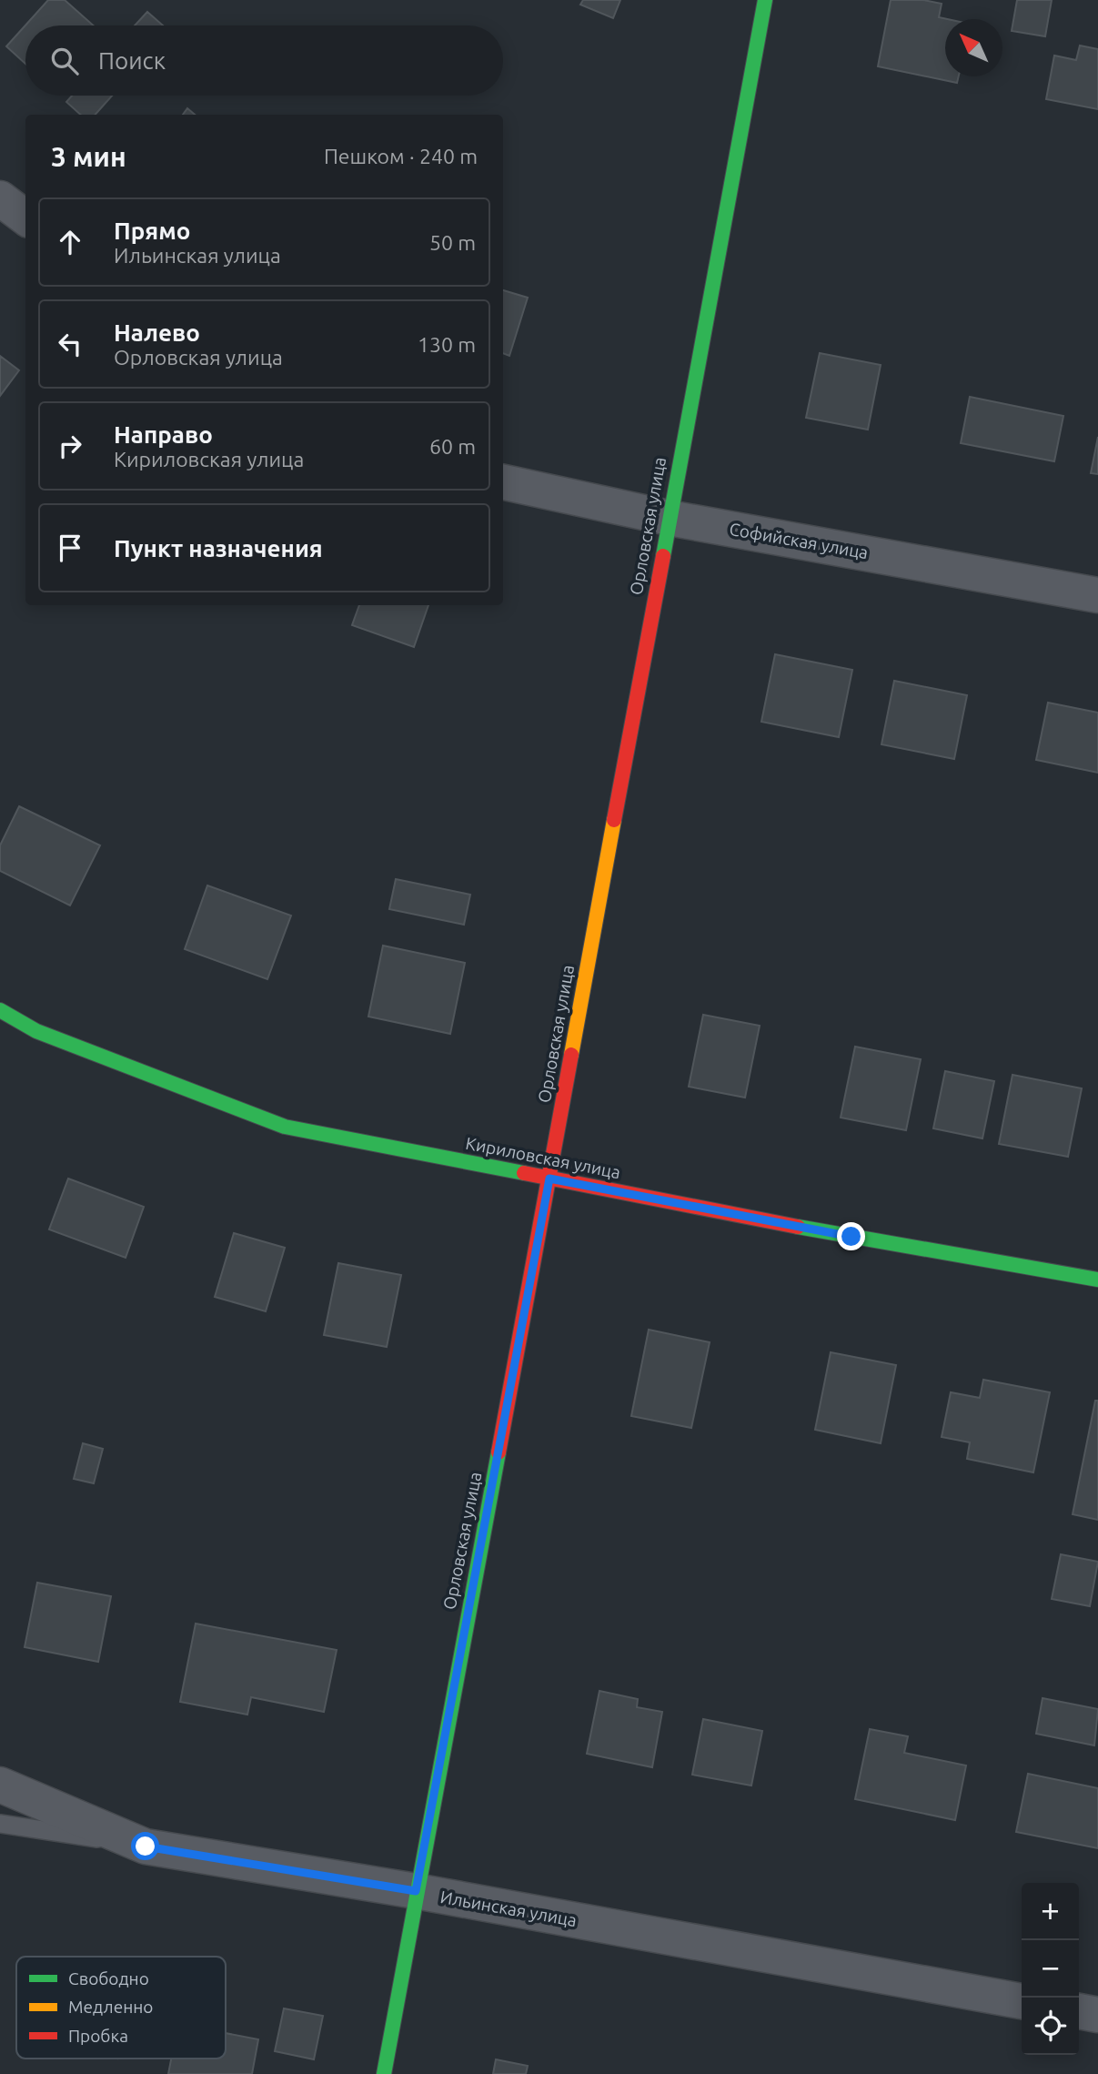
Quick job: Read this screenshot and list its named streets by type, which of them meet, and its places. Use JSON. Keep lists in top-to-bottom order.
{
  "streets": {
    "street": [
      "Орловская улица",
      "Софийская улица",
      "Кириловская улица",
      "Ильинская улица"
    ]
  },
  "crossings": [
    ["Орловская улица", "Софийская улица"],
    ["Орловская улица", "Кириловская улица"],
    ["Орловская улица", "Ильинская улица"]
  ],
  "legend": ["Свободно", "Медленно", "Пробка"],
  "north": "top left",
  "page": {
    "search": "Поиск",
    "heading": ["3 мин", "Пешком · 240 m"],
    "list": [
      ["Прямо", "Ильинская улица", "50 m"],
      ["Налево", "Орловская улица", "130 m"],
      ["Направо", "Кириловская улица", "60 m"],
      "Пункт назначения"
    ],
    "map_buttons": ["+", "−"]
  }
}
